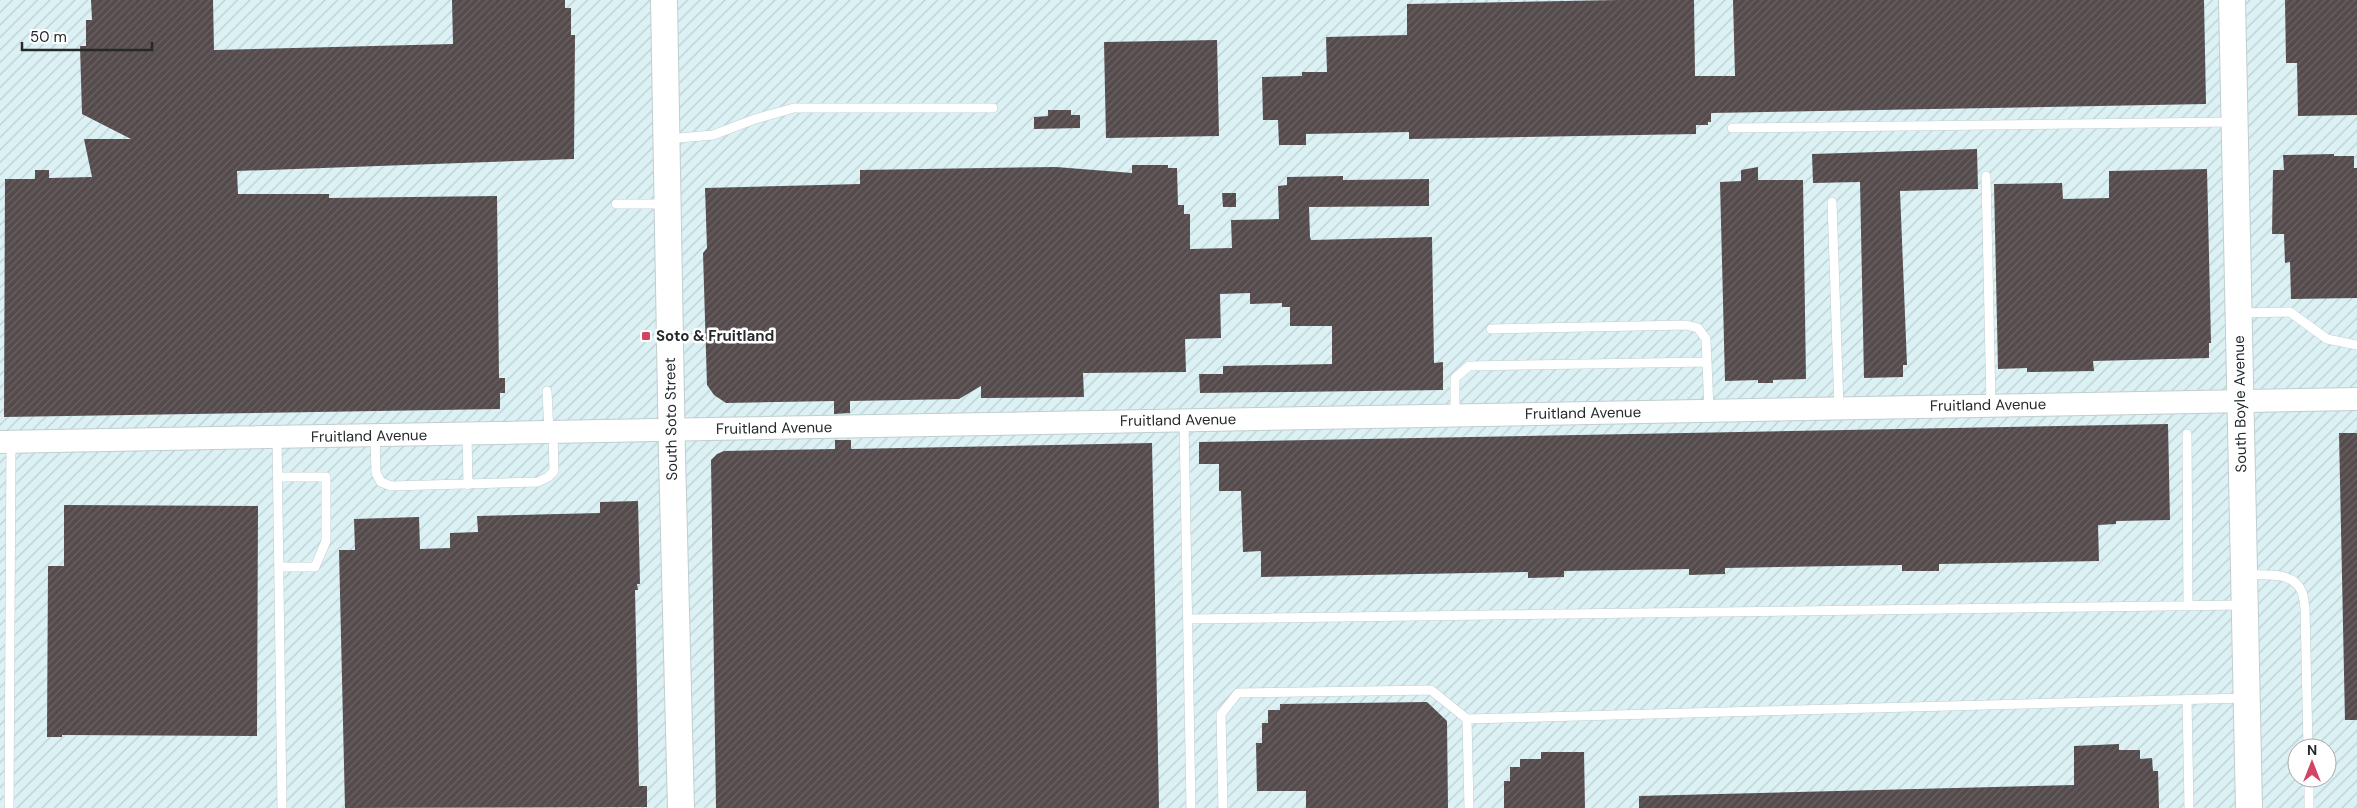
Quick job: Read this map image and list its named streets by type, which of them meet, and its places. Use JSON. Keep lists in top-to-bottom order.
{
  "streets": {
    "main road": ["South Boyle Avenue", "South Soto Street"],
    "street": ["Fruitland Avenue"]
  },
  "crossings": [
    ["South Boyle Avenue", "Fruitland Avenue"],
    ["Fruitland Avenue", "South Soto Street"]
  ],
  "places": {
    "transit": ["Soto & Fruitland"]
  },
  "scale_bar": "50 m",
  "north": "top"
}
